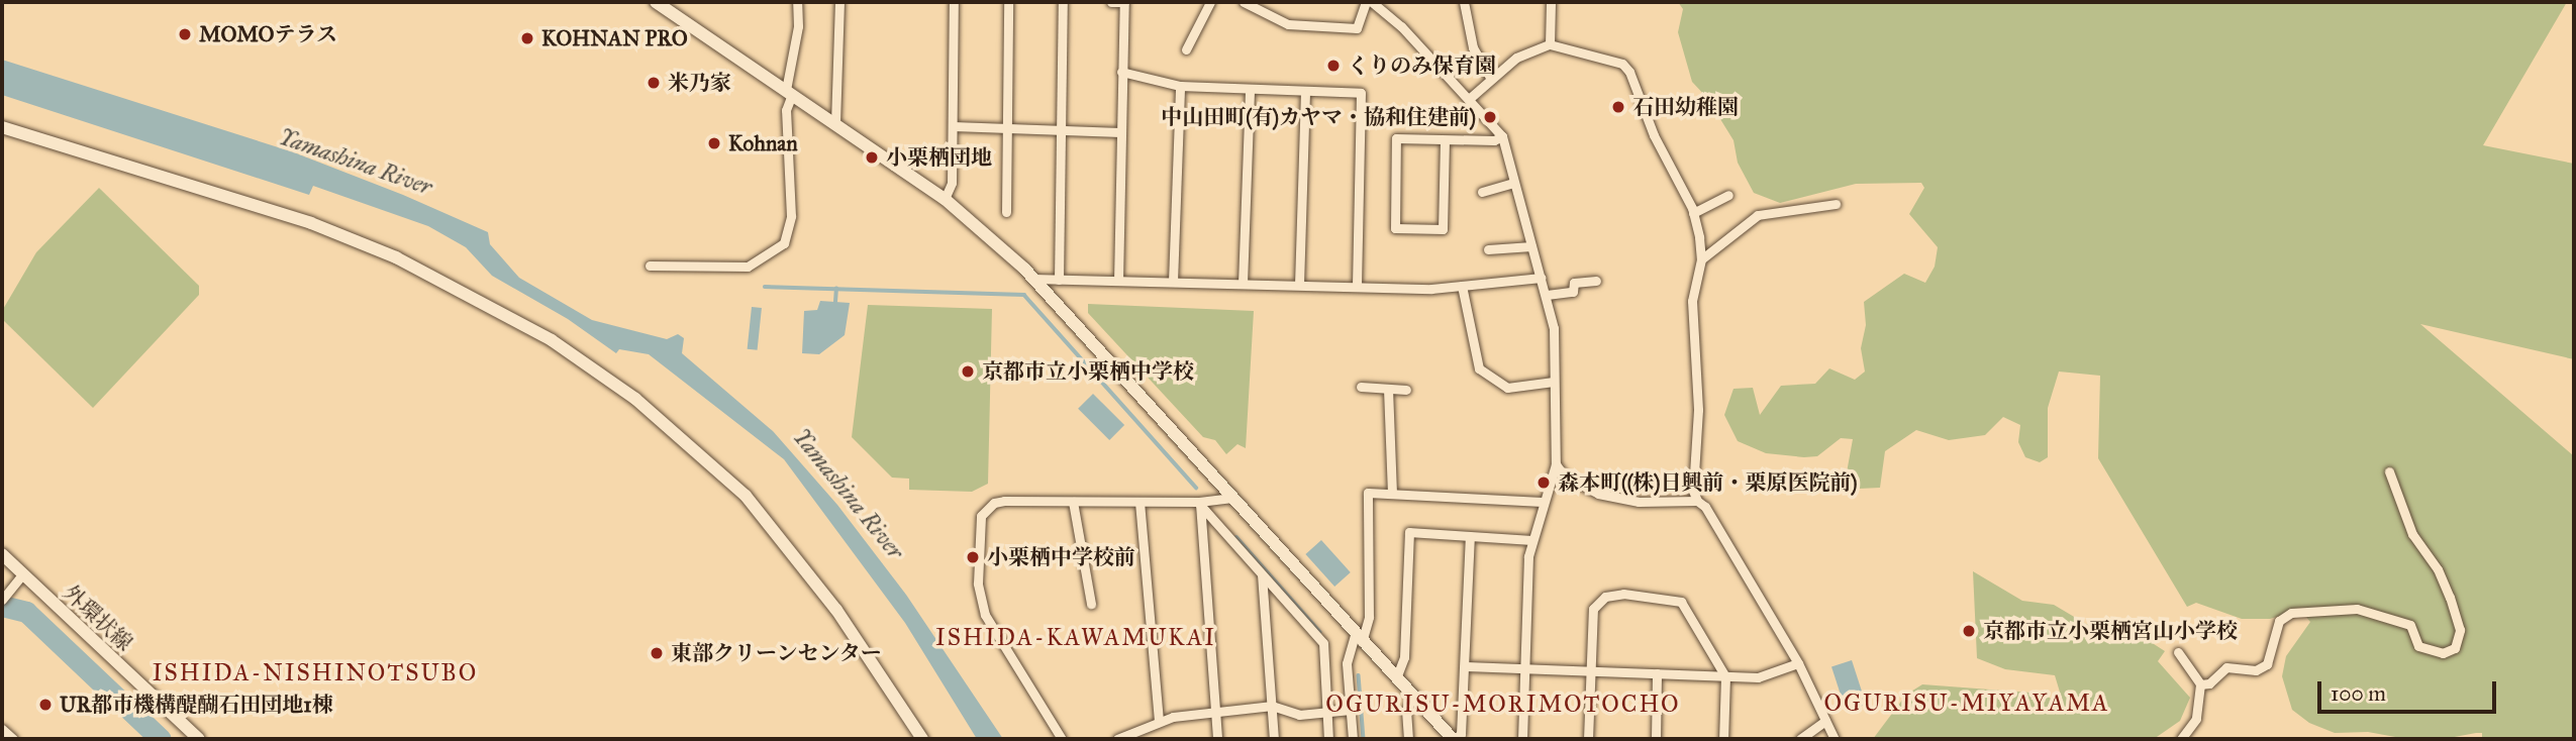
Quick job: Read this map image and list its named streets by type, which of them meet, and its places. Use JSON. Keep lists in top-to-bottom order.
{
  "streets": {
    "street": ["外環状線"]
  },
  "districts": [
    "ISHIDA-KAWAMUKAI",
    "ISHIDA-NISHINOTSUBO",
    "OGURISU-MIYAYAMA",
    "OGURISU-MORIMOTOCHO"
  ],
  "water": ["Yamashina River"],
  "places": [
    "MOMOテラス",
    "KOHNAN PRO",
    "くりのみ保育園",
    "米乃家",
    "石田幼稚園",
    "中山田町(有)カヤマ・協和住建前)",
    "Kohnan",
    "小栗栖団地",
    "京都市立小栗栖中学校",
    "森本町((株)日興前・栗原医院前)",
    "小栗栖中学校前",
    "京都市立小栗栖宮山小学校",
    "東部クリーンセンター",
    "UR都市機構醍醐石田団地1棟"
  ],
  "scale_bar": "100 m"
}
